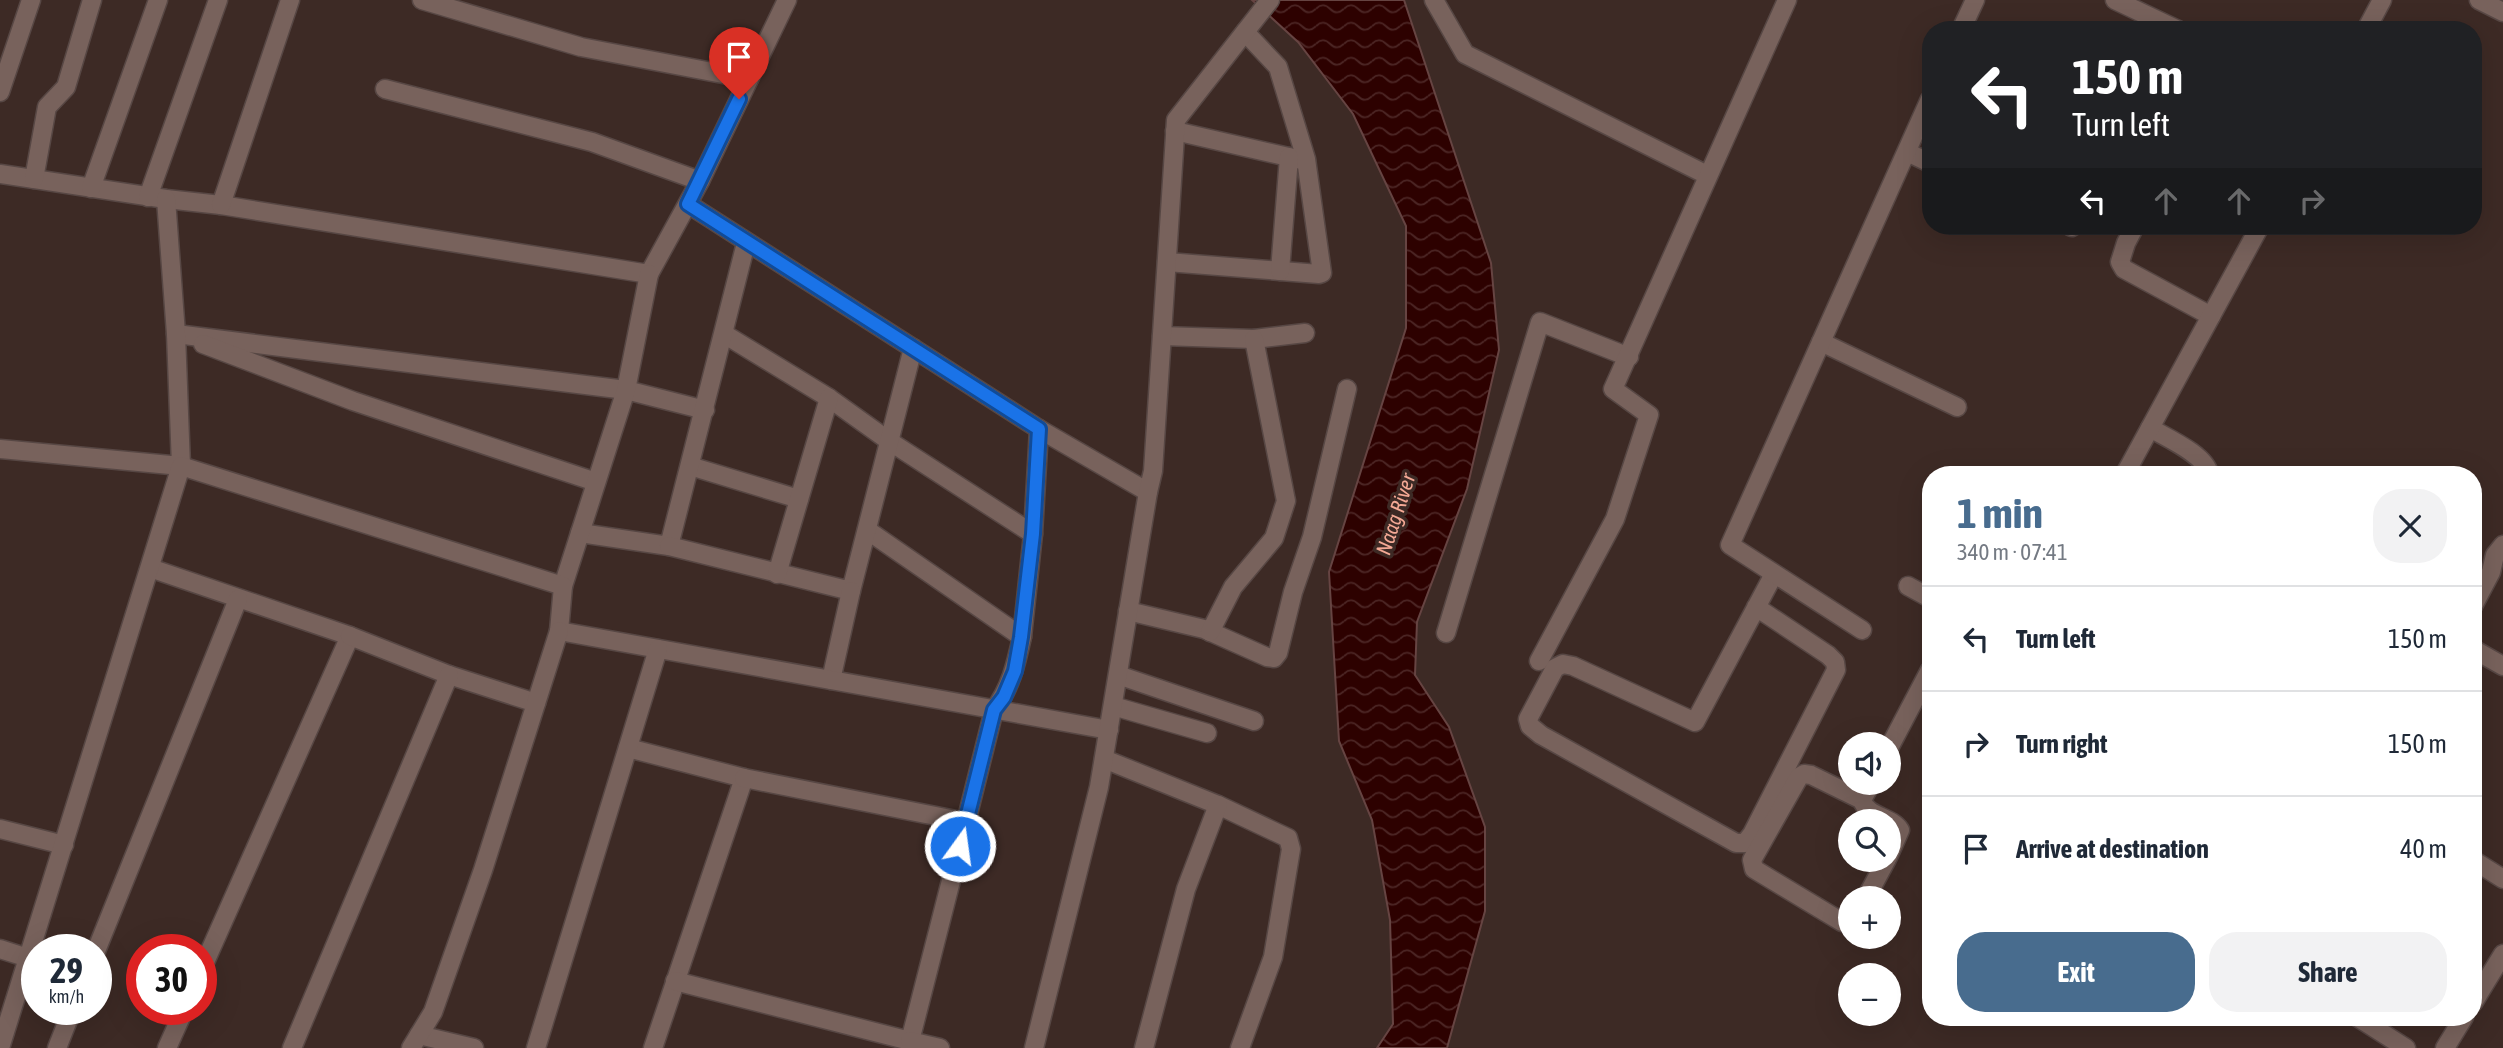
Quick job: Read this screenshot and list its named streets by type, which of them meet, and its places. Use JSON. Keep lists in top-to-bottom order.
{
  "water": ["Naag River"],
  "page": {
    "turn": ["150 m", "Turn left"],
    "heading": ["1 min", "340 m · 07:41"],
    "list": [
      {
        "name": "Turn left",
        "value": "150 m"
      },
      {
        "name": "Turn right",
        "value": "150 m"
      },
      {
        "name": "Arrive at destination",
        "value": "40 m"
      }
    ],
    "map_buttons": ["+", "−"],
    "buttons": ["Exit", "Share"],
    "speed": "29 km/h",
    "limit": "30"
  }
}
